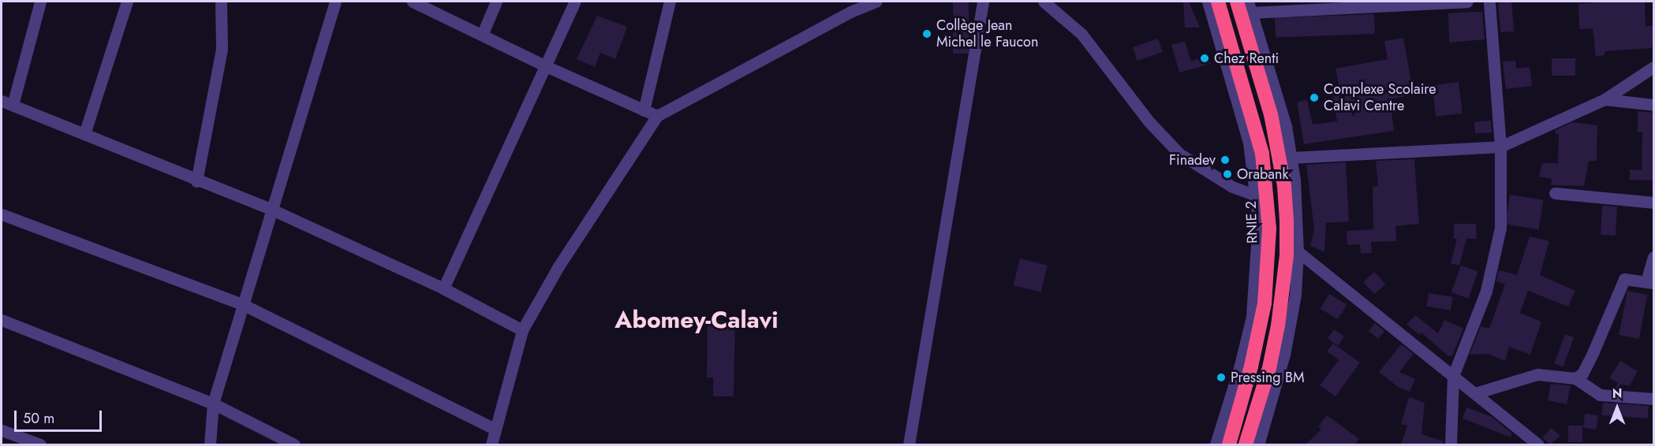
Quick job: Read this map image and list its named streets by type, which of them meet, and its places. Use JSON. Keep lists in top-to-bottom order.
{
  "streets": {
    "highway": ["RNIE 2"]
  },
  "districts": ["Abomey-Calavi"],
  "places": [
    "Collège Jean Michel le Faucon",
    "Chez Renti",
    "Complexe Scolaire Calavi Centre",
    "Finadev",
    "Orabank",
    "Pressing BM"
  ],
  "scale_bar": "50 m",
  "north": "top"
}
